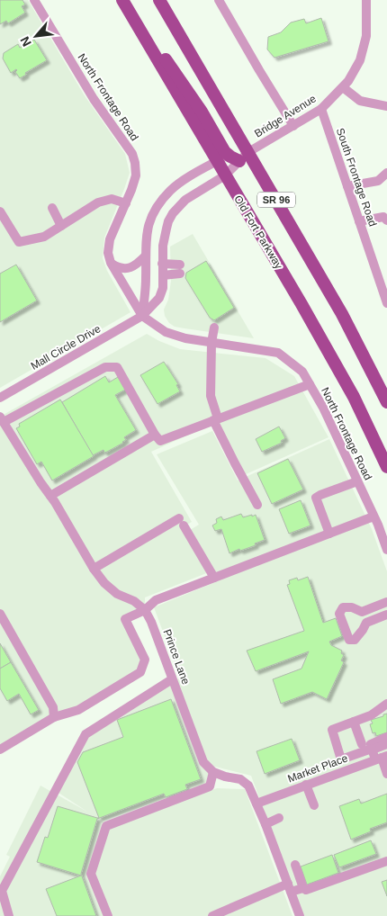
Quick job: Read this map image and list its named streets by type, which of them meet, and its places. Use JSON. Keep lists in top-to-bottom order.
{
  "streets": {
    "main road": ["SR 96", "Old Fort Parkway"],
    "street": [
      "North Frontage Road",
      "Bridge Avenue",
      "South Frontage Road",
      "Mall Circle Drive",
      "Prince Lane",
      "Market Place"
    ]
  },
  "crossings": [
    ["North Frontage Road", "Mall Circle Drive"],
    ["Bridge Avenue", "South Frontage Road"],
    ["Bridge Avenue", "SR 96"],
    ["Old Fort Parkway", "Mall Circle Drive"]
  ],
  "north": "bottom left"
}
